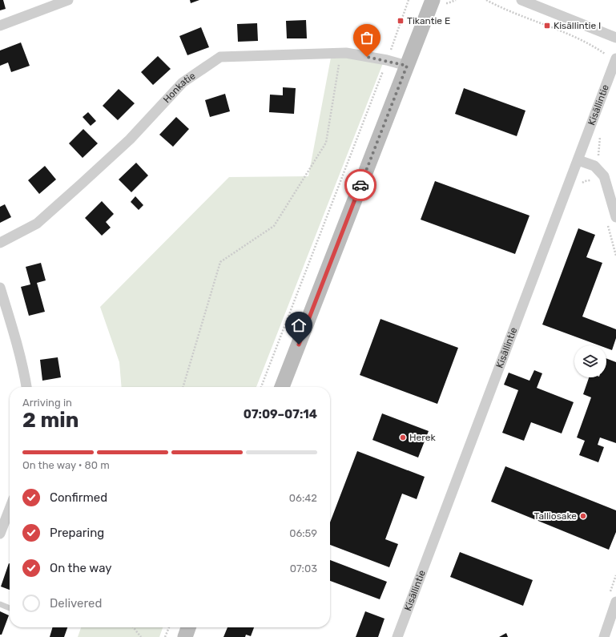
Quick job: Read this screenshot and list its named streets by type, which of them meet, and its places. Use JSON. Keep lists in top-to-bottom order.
{
  "streets": {
    "street": ["Honkatie", "Kisällintie"]
  },
  "places": {
    "transit": ["Tikantie E", "Kisällintie I"],
    "other": ["Herek", "Talliosake"]
  },
  "page": {
    "heading": ["2 min", "Arriving in", "07:09–07:14"],
    "bar": "On the way · 80 m",
    "list": [
      ["Confirmed", "06:42"],
      ["Preparing", "06:59"],
      ["On the way", "07:03"],
      "Delivered"
    ]
  }
}
